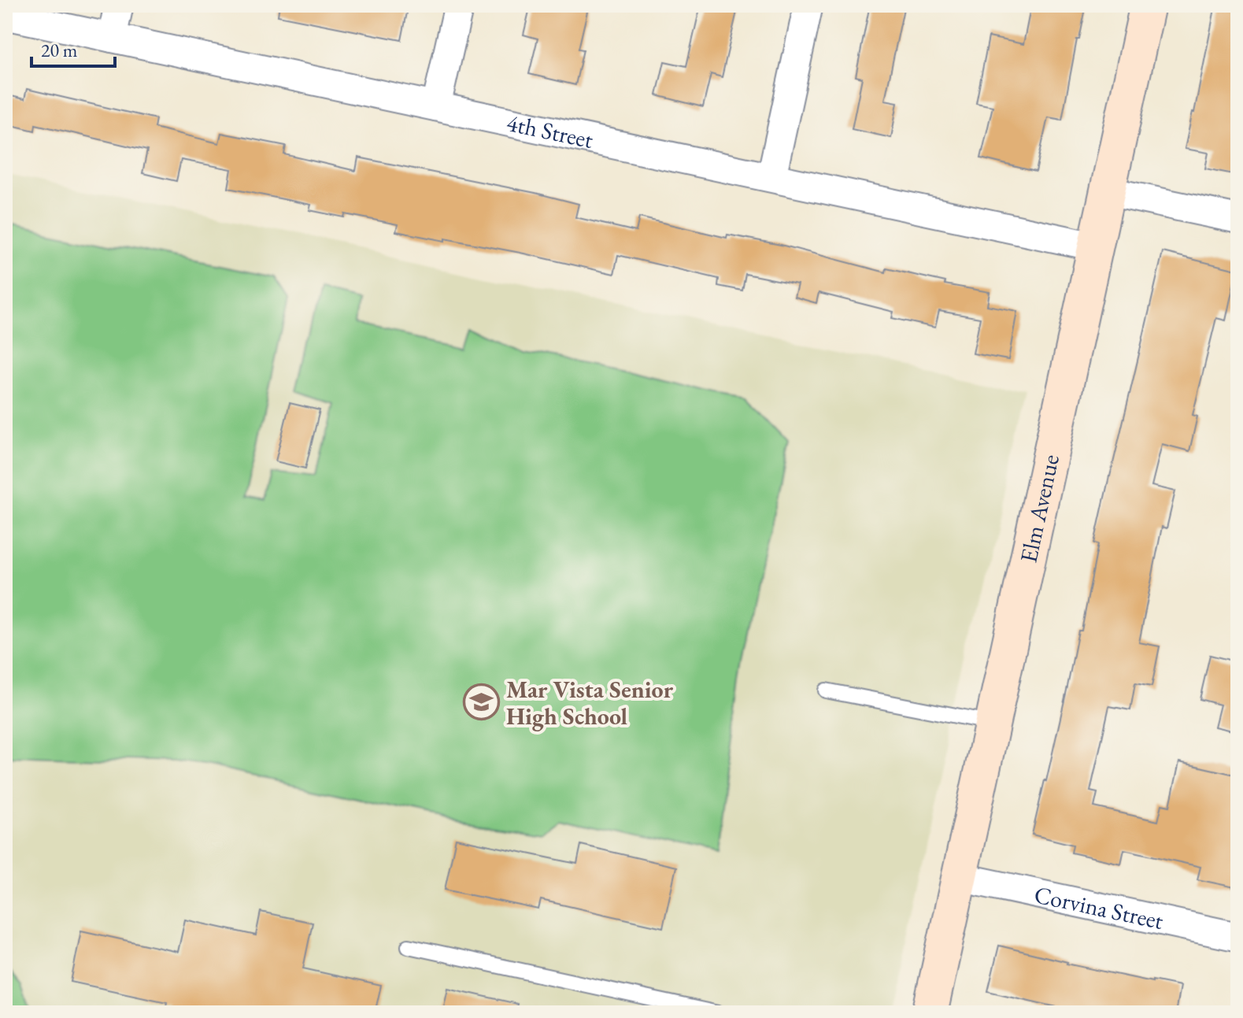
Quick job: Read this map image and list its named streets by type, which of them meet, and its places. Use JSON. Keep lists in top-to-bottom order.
{
  "streets": {
    "street": ["4th Street", "Elm Avenue", "Corvina Street"]
  },
  "crossings": [
    ["4th Street", "Elm Avenue"],
    ["Elm Avenue", "Corvina Street"]
  ],
  "places": {
    "school or university": ["Mar Vista Senior High School"]
  },
  "scale_bar": "20 m"
}
